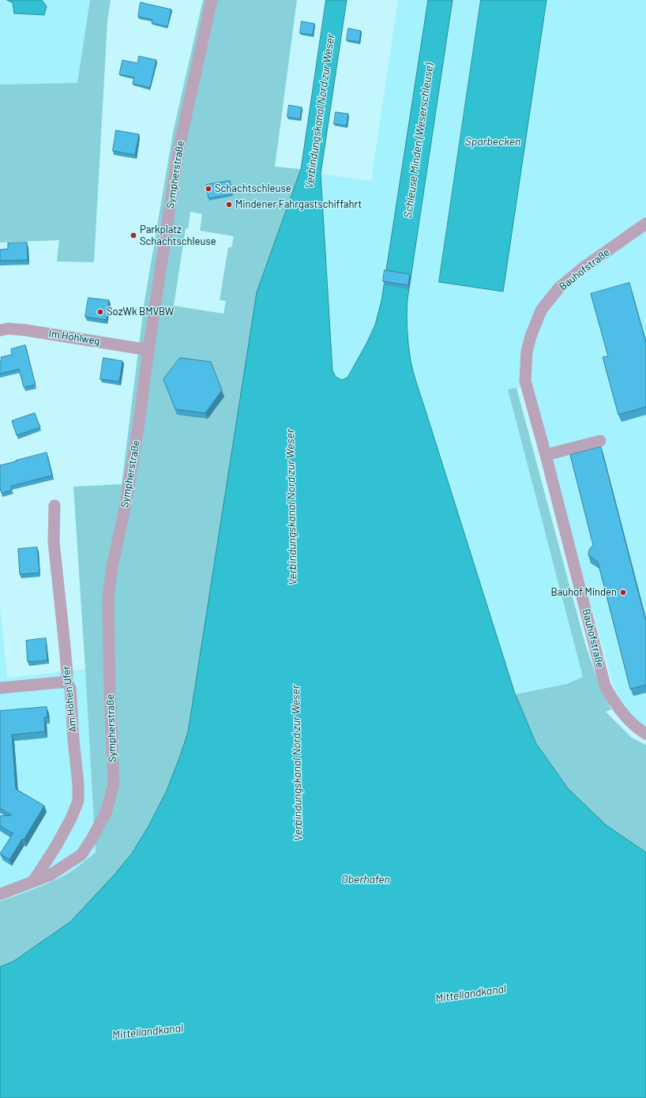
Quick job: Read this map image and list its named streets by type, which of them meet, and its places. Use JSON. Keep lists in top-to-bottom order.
{
  "streets": {
    "street": [
      "Sympherstraße",
      "Bauhofstraße",
      "Im Hohlweg",
      "Am Hohen Ufer"
    ]
  },
  "crossings": [
    ["Sympherstraße", "Im Hohlweg"],
    ["Sympherstraße", "Am Hohen Ufer"]
  ],
  "water": [
    "Verbindungskanal Nord zur Weser",
    "Schleuse Minden (Weserschleuse)",
    "Sparbecken",
    "Oberhafen",
    "Mittellandkanal"
  ],
  "places": [
    "Schachtschleuse",
    "Mindener Fahrgastschiffahrt",
    "Parkplatz Schachtschleuse",
    "SozWk BMVBW",
    "Bauhof Minden"
  ]
}
